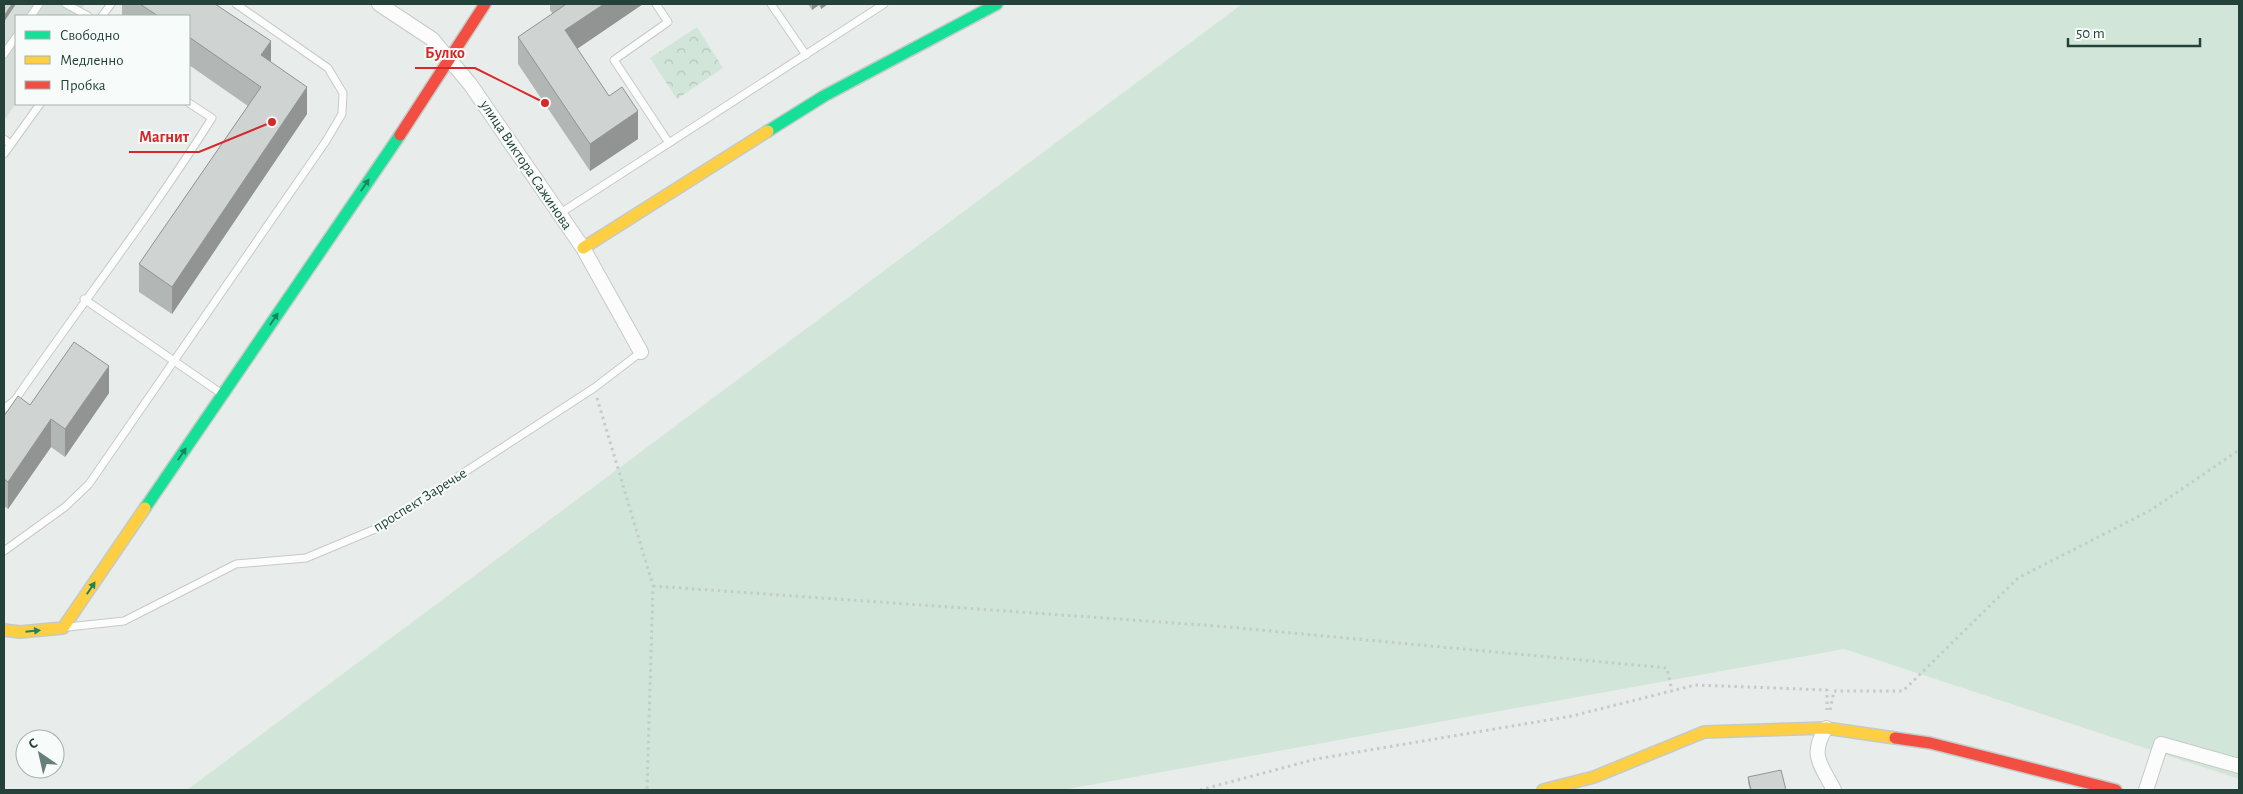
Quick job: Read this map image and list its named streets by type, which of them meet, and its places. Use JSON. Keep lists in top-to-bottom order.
{
  "streets": {
    "street": ["улица Виктора Сажинова"],
    "lane": ["проспект Заречье"]
  },
  "crossings": [
    ["улица Виктора Сажинова", "проспект Заречье"]
  ],
  "places": ["Булко", "Магнит"],
  "legend": ["Свободно", "Медленно", "Пробка"],
  "scale_bar": "50 m",
  "north": "top left"
}
